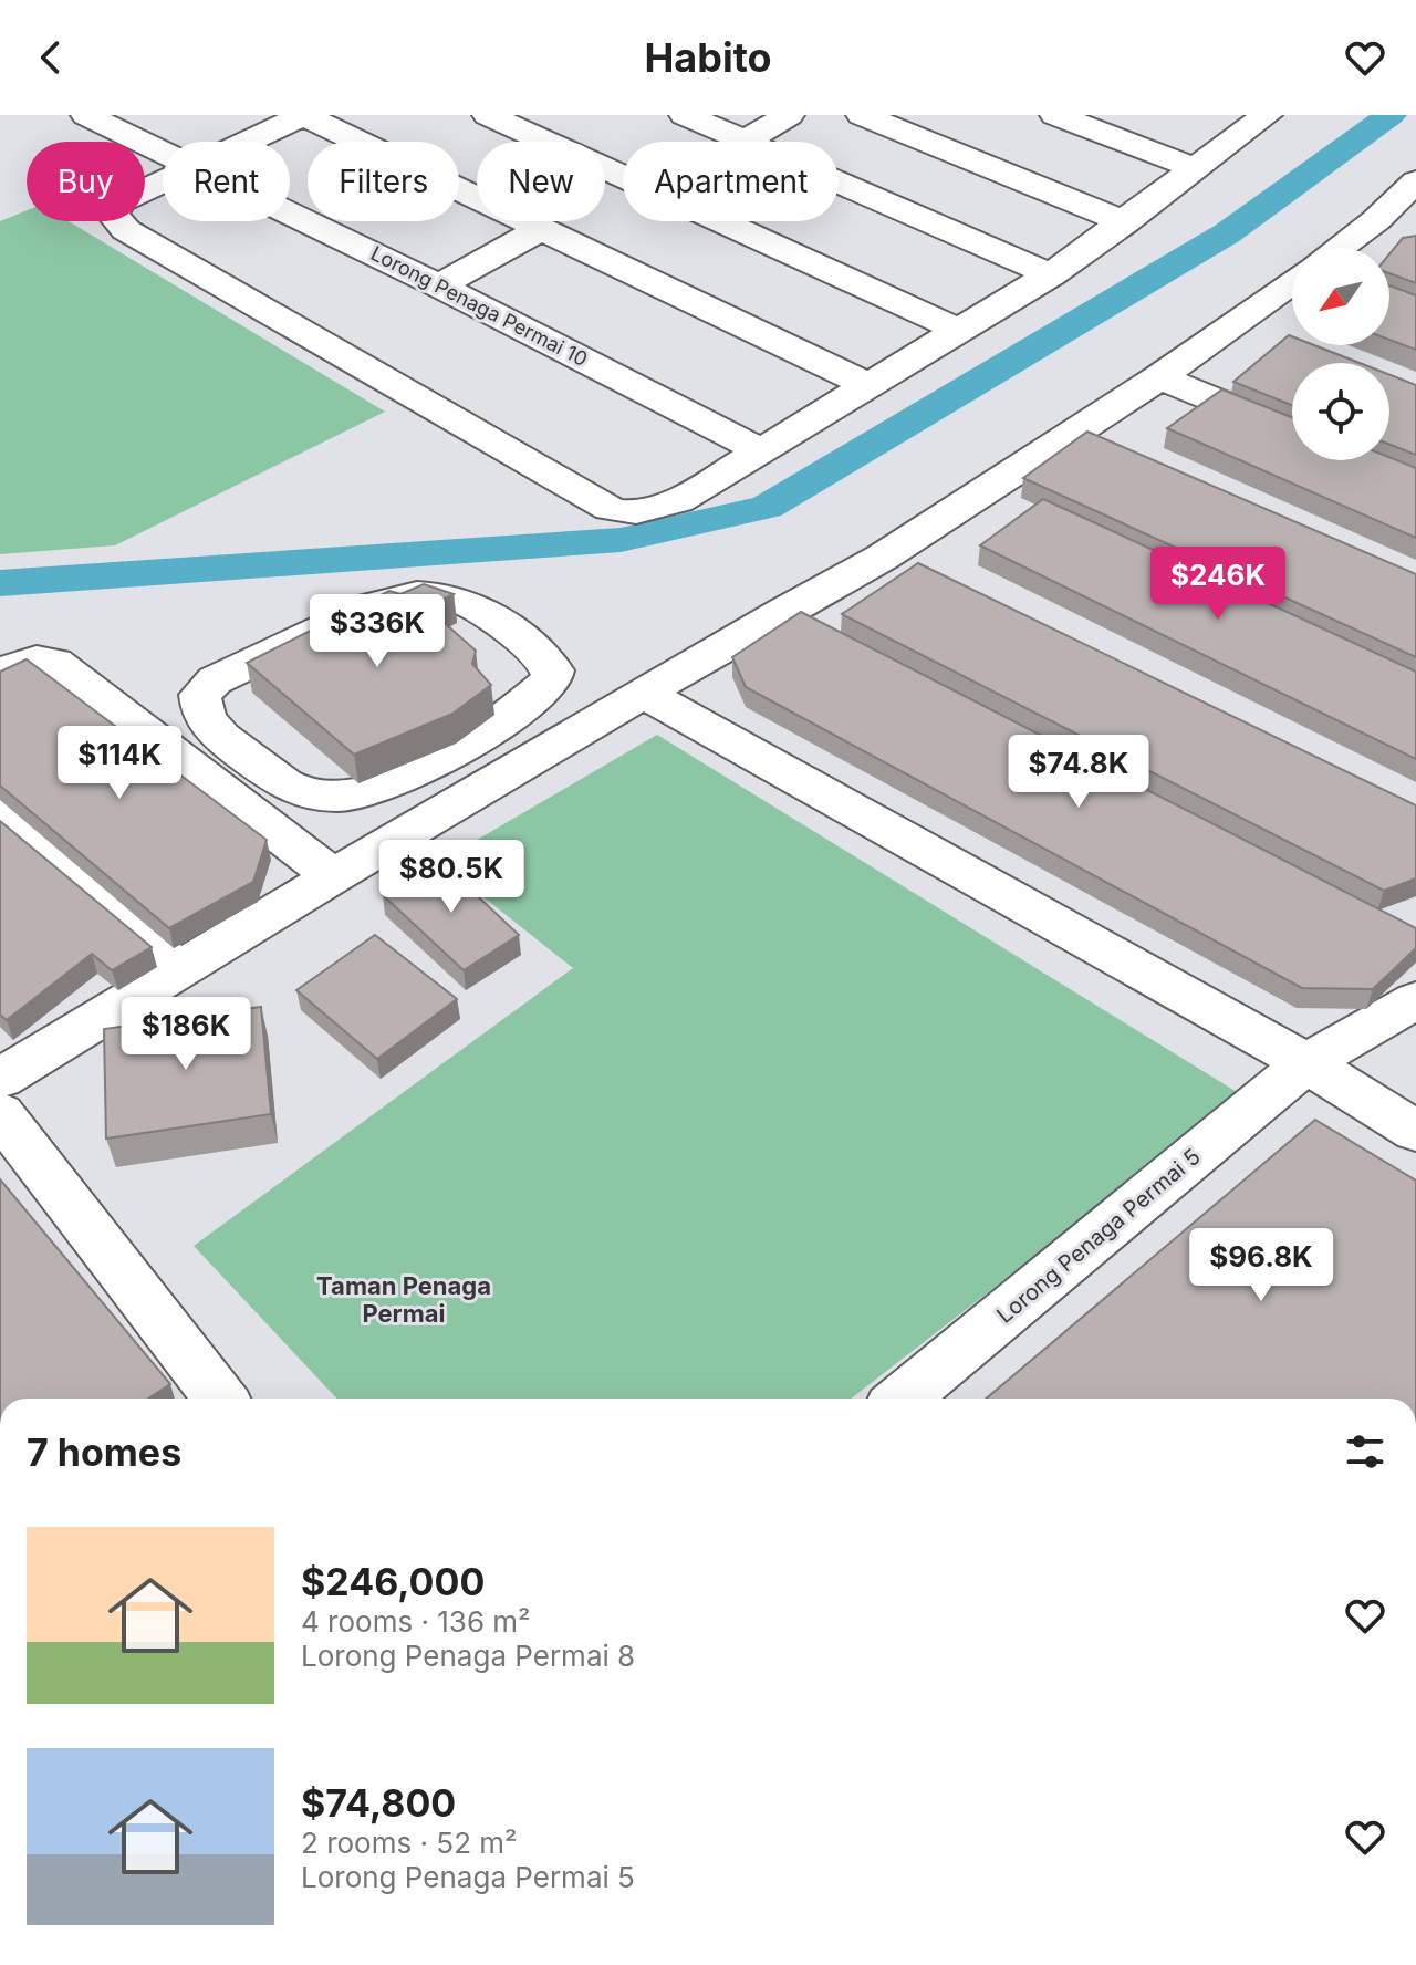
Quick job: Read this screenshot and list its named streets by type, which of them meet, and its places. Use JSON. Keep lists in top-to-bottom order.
{
  "streets": {
    "street": ["Lorong Penaga Permai 10", "Lorong Penaga Permai 5"]
  },
  "districts": ["Taman Penaga Permai"],
  "north": "bottom left",
  "page": {
    "header": "Habito",
    "chip": [
      "Buy",
      "Rent",
      "Filters",
      "New",
      "Apartment"
    ],
    "price": [
      "$246K",
      "$336K",
      "$114K",
      "$74.8K",
      "$80.5K",
      "$186K",
      "$96.8K"
    ],
    "heading": "7 homes",
    "list": [
      {
        "name": "$246,000",
        "note": "4 rooms · 136 m² · Lorong Penaga Permai 8"
      },
      {
        "name": "$74,800",
        "note": "2 rooms · 52 m² · Lorong Penaga Permai 5"
      }
    ]
  }
}
